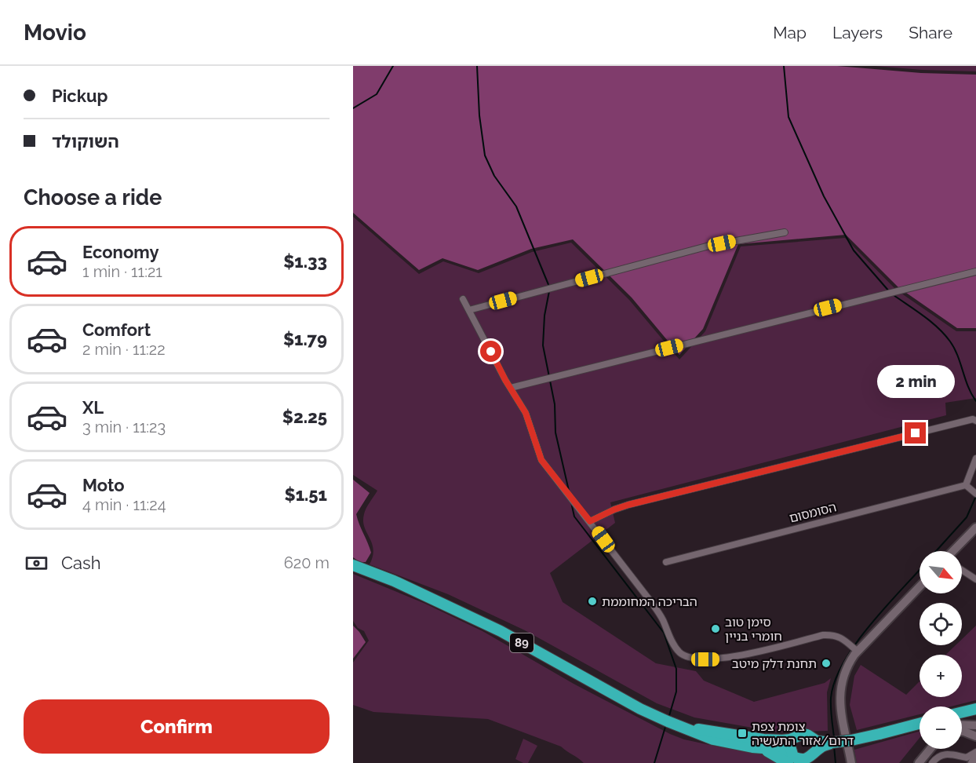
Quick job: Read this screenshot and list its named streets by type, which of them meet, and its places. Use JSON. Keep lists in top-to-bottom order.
{
  "streets": {
    "highway": ["89"],
    "street": ["הסומסום"]
  },
  "places": {
    "other": ["הבריכה המחוממת", "סימן טוב חומרי בניין", "תחנת דלק מיטב"],
    "transit": ["צומת צפת דרום/אזור התעשיה"]
  },
  "north": "bottom right",
  "page": {
    "header": "Movio",
    "nav": ["Map", "Layers", "Share"],
    "banner": ["Pickup", "השוקולד"],
    "heading": "Choose a ride",
    "list": [
      {
        "name": "Economy",
        "note": "1 min · 11:21",
        "value": "$1.33"
      },
      {
        "name": "Comfort",
        "note": "2 min · 11:22",
        "value": "$1.79"
      },
      {
        "name": "XL",
        "note": "3 min · 11:23",
        "value": "$2.25"
      },
      {
        "name": "Moto",
        "note": "4 min · 11:24",
        "value": "$1.51"
      }
    ],
    "bubble": "2 min",
    "pay": ["Cash", "620 m"],
    "map_buttons": ["+", "−"],
    "buttons": "Confirm"
  }
}
